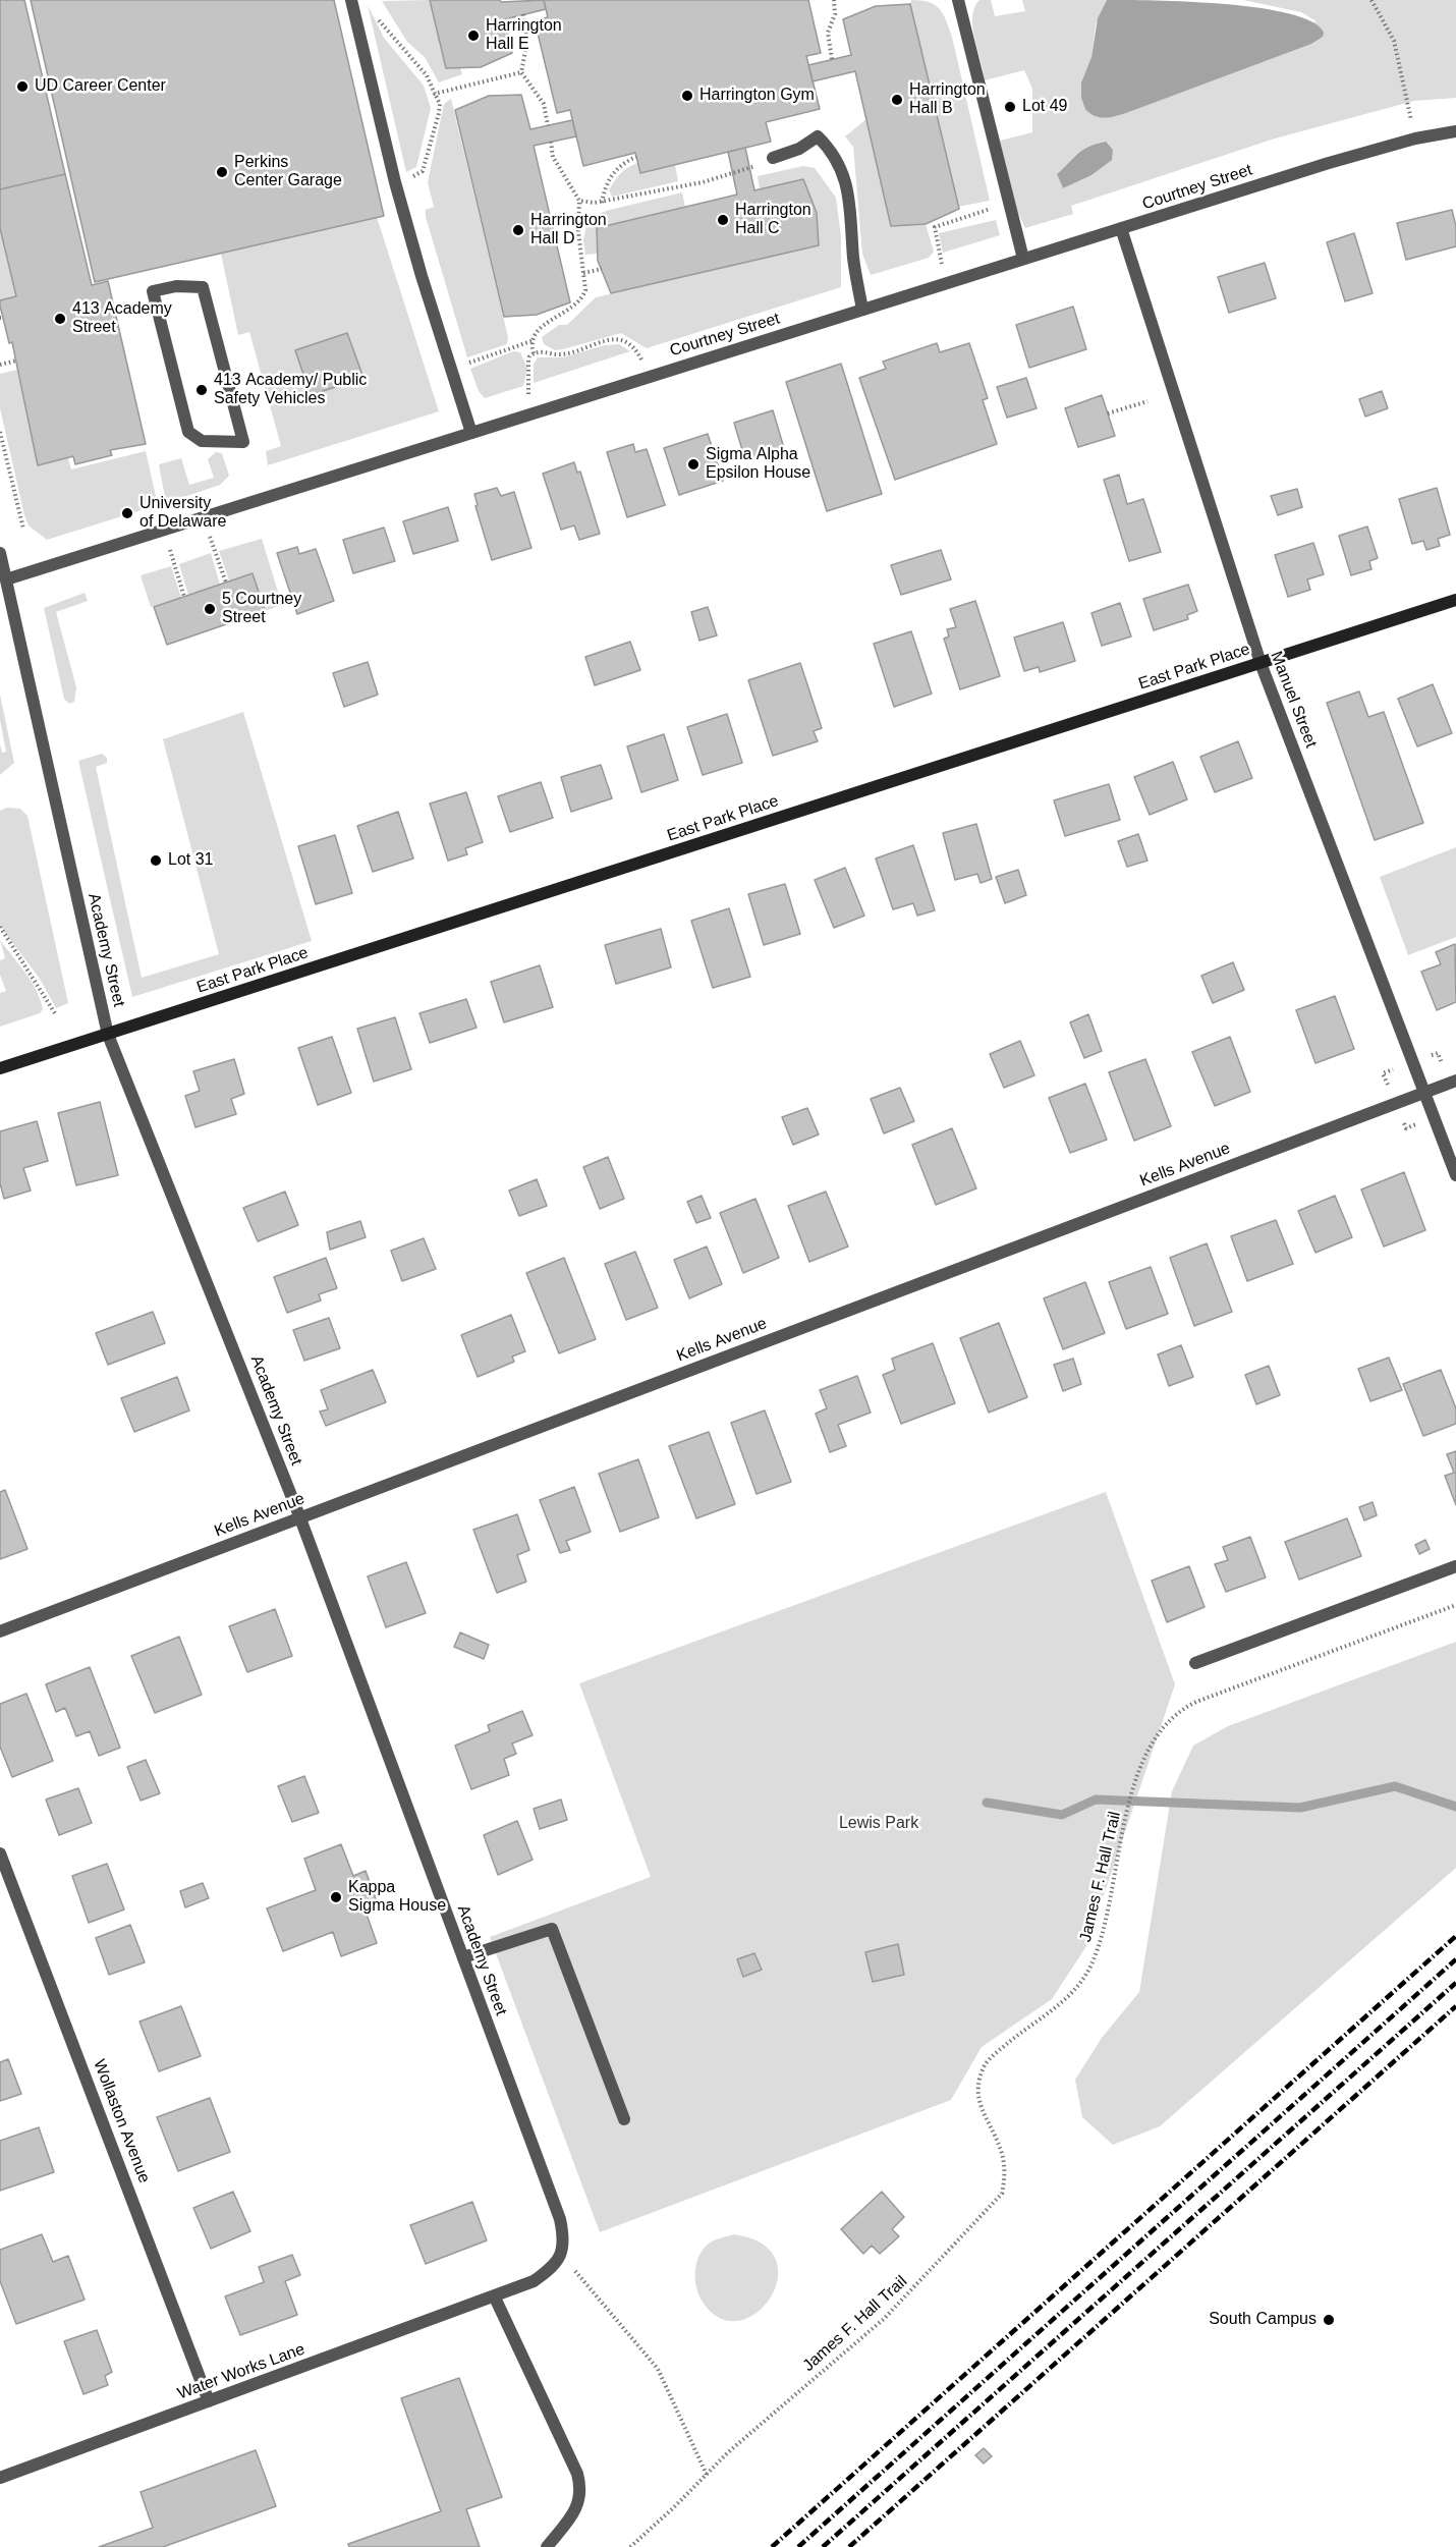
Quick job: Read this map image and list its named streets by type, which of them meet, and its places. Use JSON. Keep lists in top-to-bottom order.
{
  "streets": {
    "street": [
      "Courtney Street",
      "East Park Place",
      "Manuel Street",
      "Academy Street",
      "Kells Avenue",
      "Wollaston Avenue",
      "Water Works Lane"
    ],
    "path": ["James F. Hall Trail"]
  },
  "crossings": [
    ["Courtney Street", "Manuel Street"],
    ["Courtney Street", "Academy Street"],
    ["East Park Place", "Manuel Street"],
    ["East Park Place", "Academy Street"],
    ["Manuel Street", "Kells Avenue"],
    ["Academy Street", "Kells Avenue"],
    ["Academy Street", "Water Works Lane"],
    ["Wollaston Avenue", "Water Works Lane"]
  ],
  "parks": ["Lewis Park"],
  "places": [
    "Harrington Hall E",
    "UD Career Center",
    "Harrington Gym",
    "Harrington Hall B",
    "Lot 49",
    "Perkins Center Garage",
    "Harrington Hall C",
    "Harrington Hall D",
    "413 Academy Street",
    "413 Academy/ Public Safety Vehicles",
    "Sigma Alpha Epsilon House",
    "University of Delaware",
    "5 Courtney Street",
    "Lot 31",
    "Kappa Sigma House",
    "South Campus"
  ]
}
